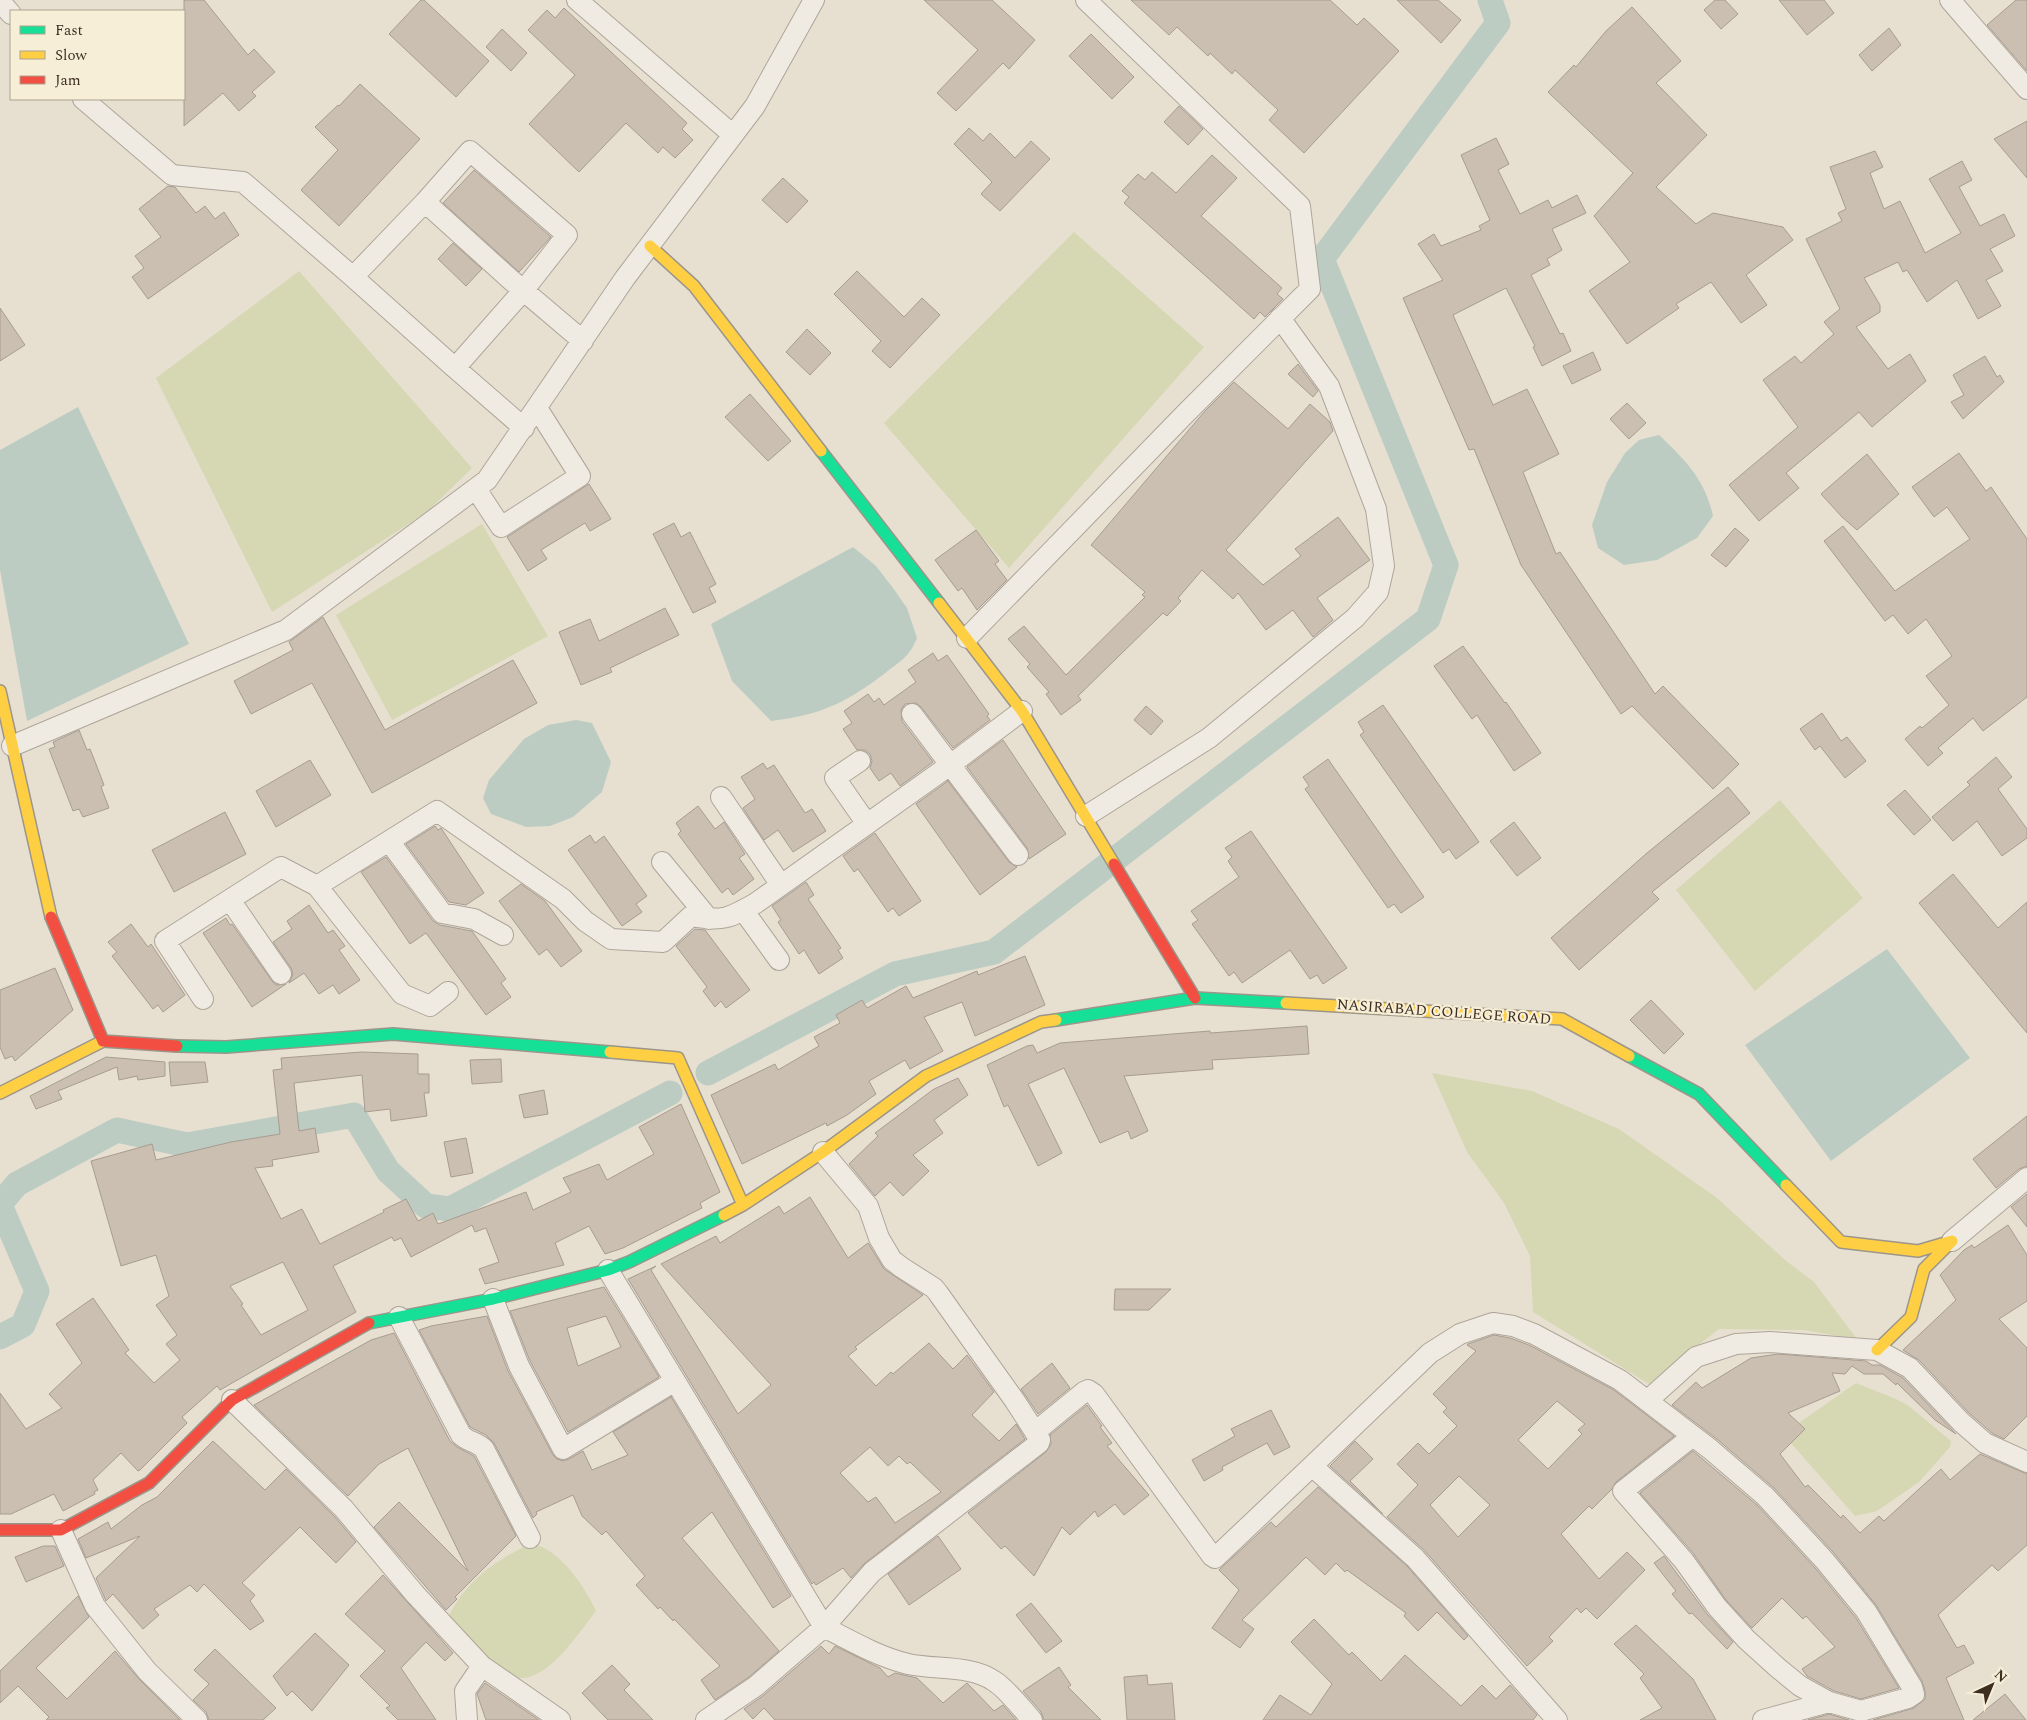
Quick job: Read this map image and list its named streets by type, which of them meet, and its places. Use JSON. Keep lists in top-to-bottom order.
{
  "streets": {
    "street": ["NASIRABAD COLLEGE ROAD"]
  },
  "legend": ["Fast", "Slow", "Jam"],
  "north": "top right"
}
